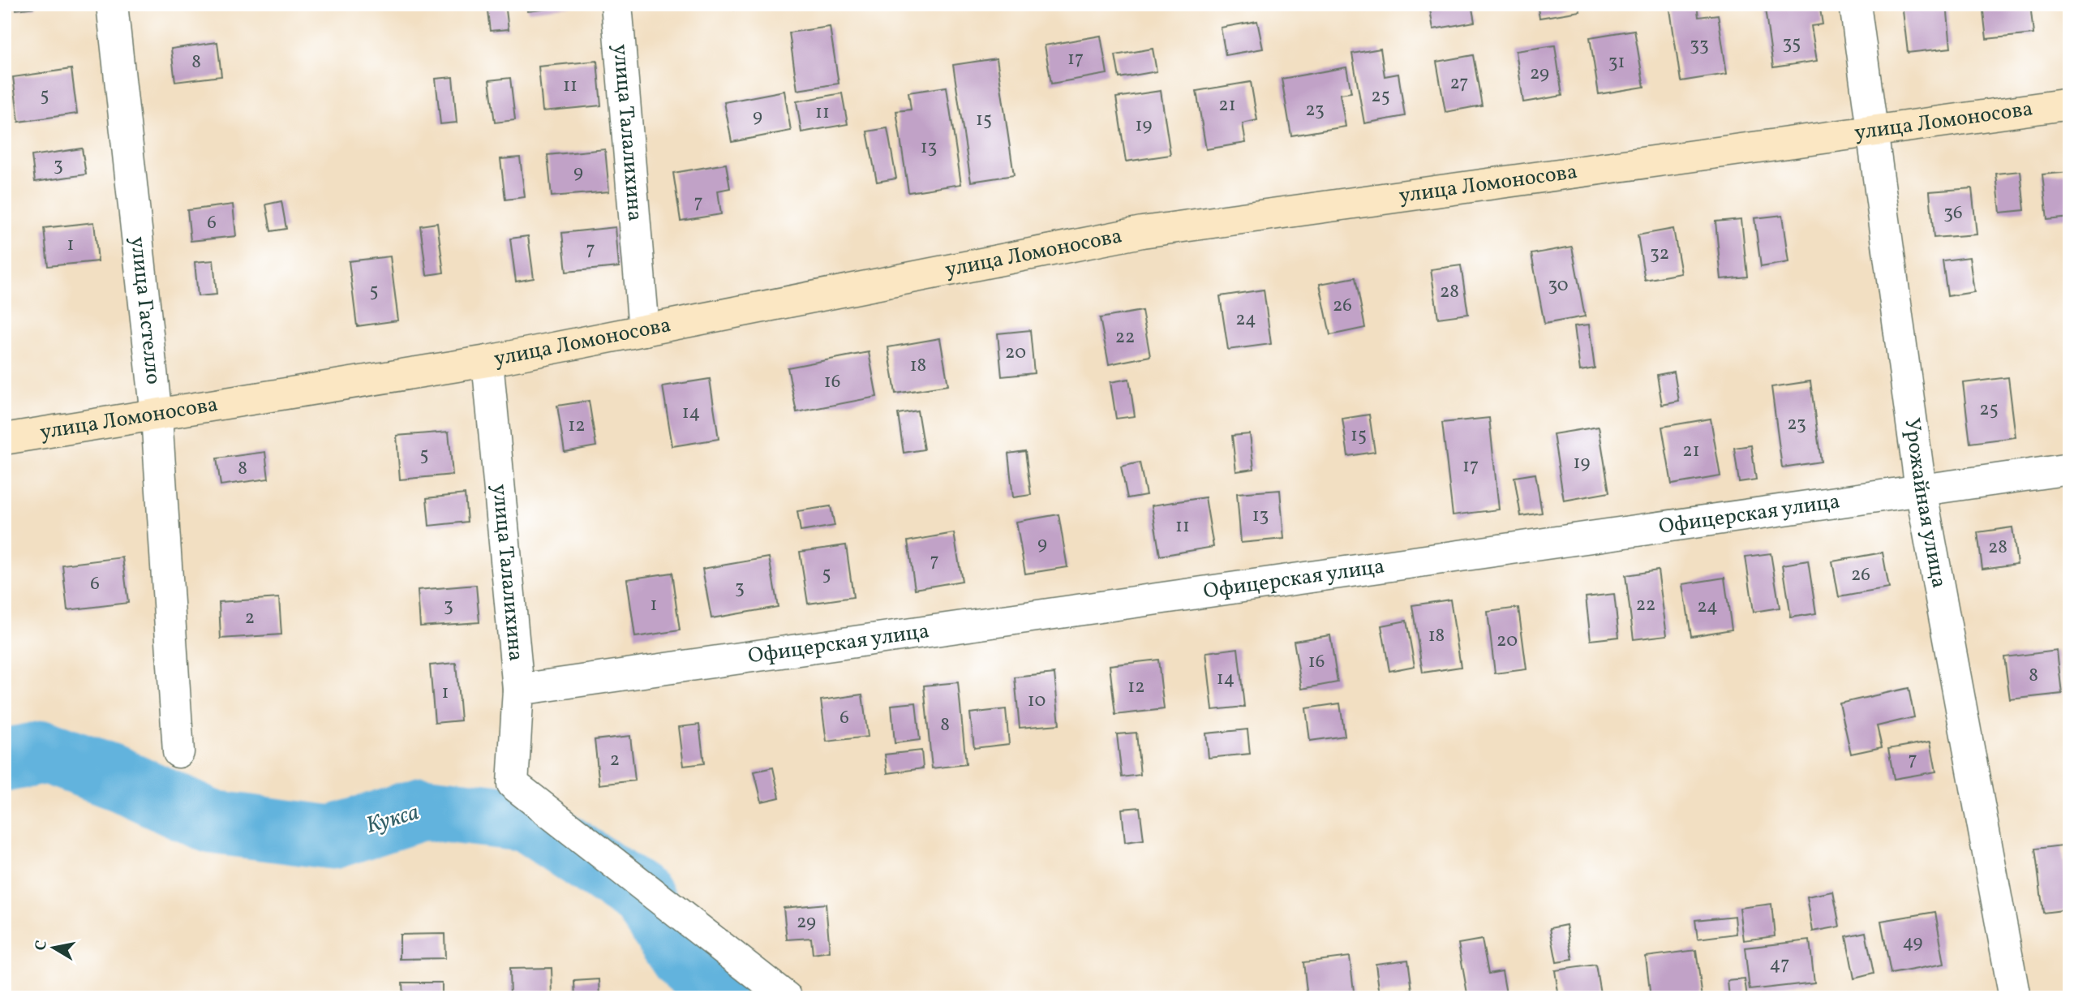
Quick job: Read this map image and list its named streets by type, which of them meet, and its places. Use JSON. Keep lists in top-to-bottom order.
{
  "streets": {
    "street": [
      "улица Ломоносова",
      "улица Талалихина",
      "улица Гастелло",
      "Урожайная улица",
      "Офицерская улица"
    ]
  },
  "crossings": [
    ["улица Ломоносова", "улица Талалихина"],
    ["улица Ломоносова", "улица Гастелло"],
    ["улица Ломоносова", "Урожайная улица"],
    ["улица Талалихина", "Офицерская улица"],
    ["Урожайная улица", "Офицерская улица"]
  ],
  "water": ["Кукса"],
  "house_numbers": [
    "35",
    "33",
    "17",
    "8",
    "31",
    "29",
    "27",
    "11",
    "5",
    "25",
    "21",
    "23",
    "11",
    "9",
    "15",
    "19",
    "13",
    "3",
    "9",
    "7",
    "36",
    "6",
    "1",
    "7",
    "32",
    "30",
    "5",
    "28",
    "26",
    "24",
    "22",
    "20",
    "18",
    "16",
    "25",
    "14",
    "23",
    "12",
    "15",
    "21",
    "5",
    "19",
    "17",
    "8",
    "13",
    "11",
    "9",
    "28",
    "7",
    "5",
    "26",
    "6",
    "3",
    "1",
    "22",
    "3",
    "24",
    "2",
    "18",
    "20",
    "16",
    "8",
    "14",
    "12",
    "1",
    "10",
    "6",
    "8",
    "2",
    "7",
    "29",
    "49",
    "47"
  ],
  "north": "left"
}
